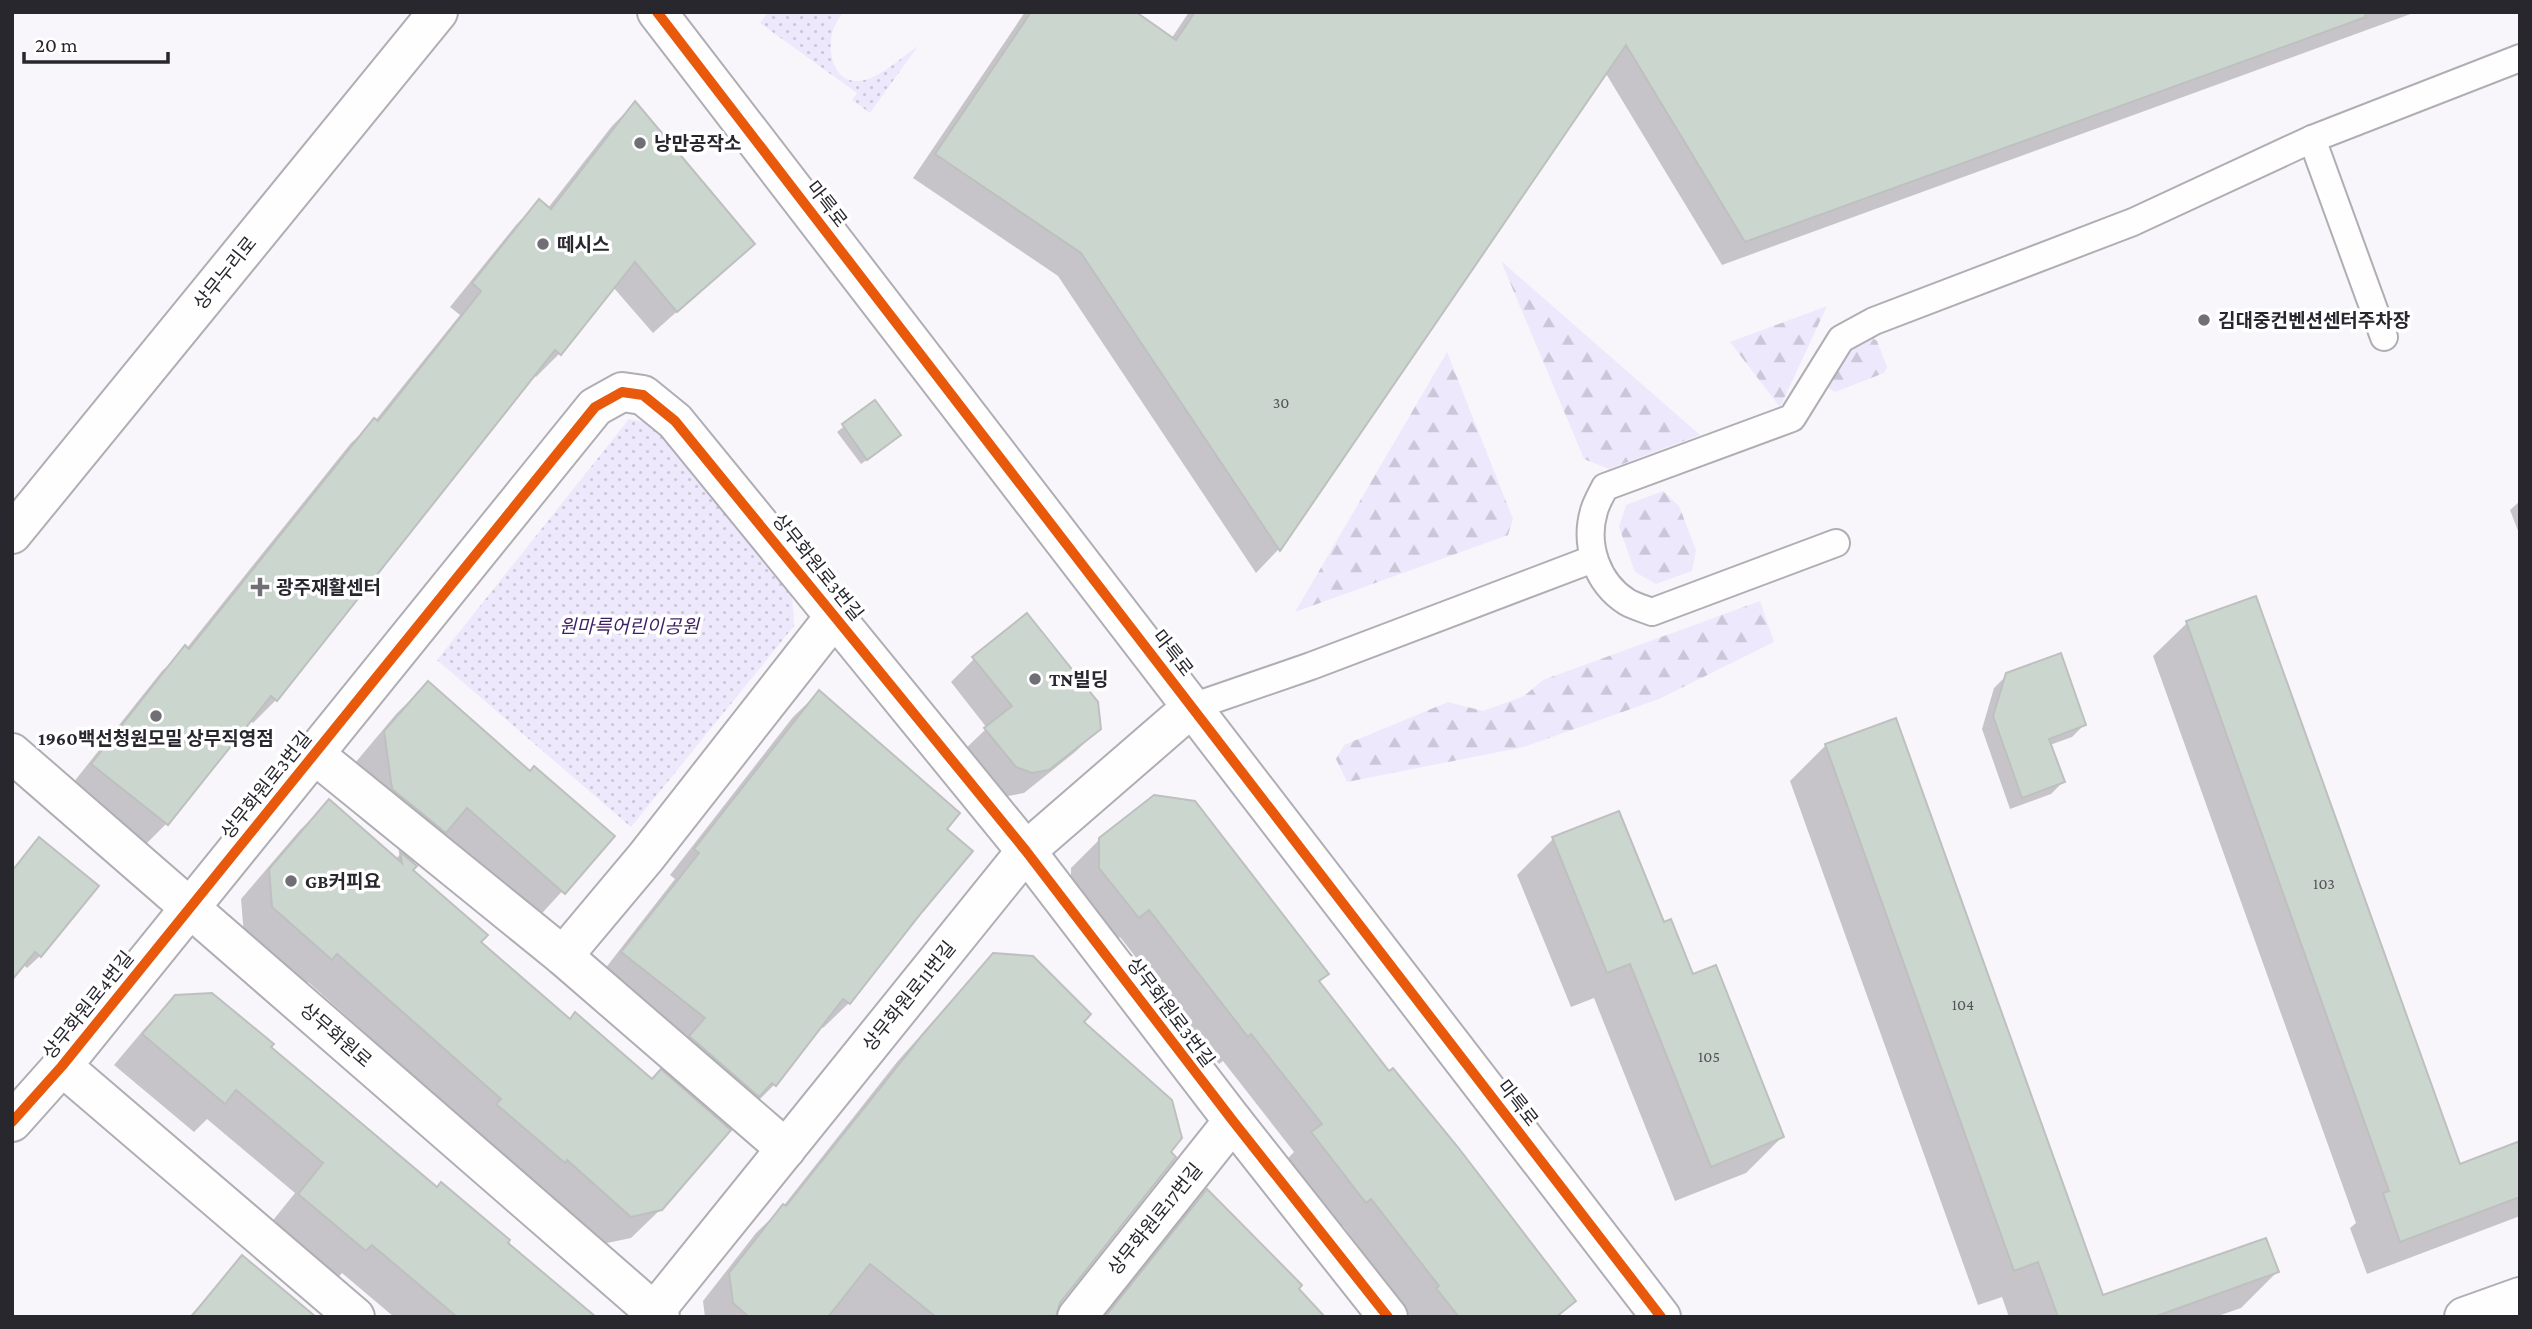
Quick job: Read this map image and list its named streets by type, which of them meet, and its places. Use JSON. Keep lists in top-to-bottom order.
{
  "streets": {
    "street": [
      "마륵로",
      "상무누리로",
      "상무화원로3번길",
      "상무화원로11번길",
      "상무화원로4번길",
      "상무화원로",
      "상무화원로17번길"
    ]
  },
  "crossings": [
    ["마륵로", "상무화원로11번길"],
    ["상무화원로3번길", "상무화원로11번길"],
    ["상무화원로3번길", "상무화원로4번길"],
    ["상무화원로3번길", "상무화원로"],
    ["상무화원로3번길", "상무화원로17번길"],
    ["상무화원로11번길", "상무화원로"],
    ["상무화원로4번길", "상무화원로"]
  ],
  "parks": ["원마륵어린이공원"],
  "places": {
    "other": [
      "낭만공작소",
      "떼시스",
      "김대중컨벤션센터주차장",
      "TN빌딩",
      "1960백선청원모밀 상무직영점",
      "GB커피요"
    ],
    "health": ["광주재활센터"]
  },
  "house_numbers": [
    "30",
    "103",
    "104",
    "105"
  ],
  "scale_bar": "20 m"
}
